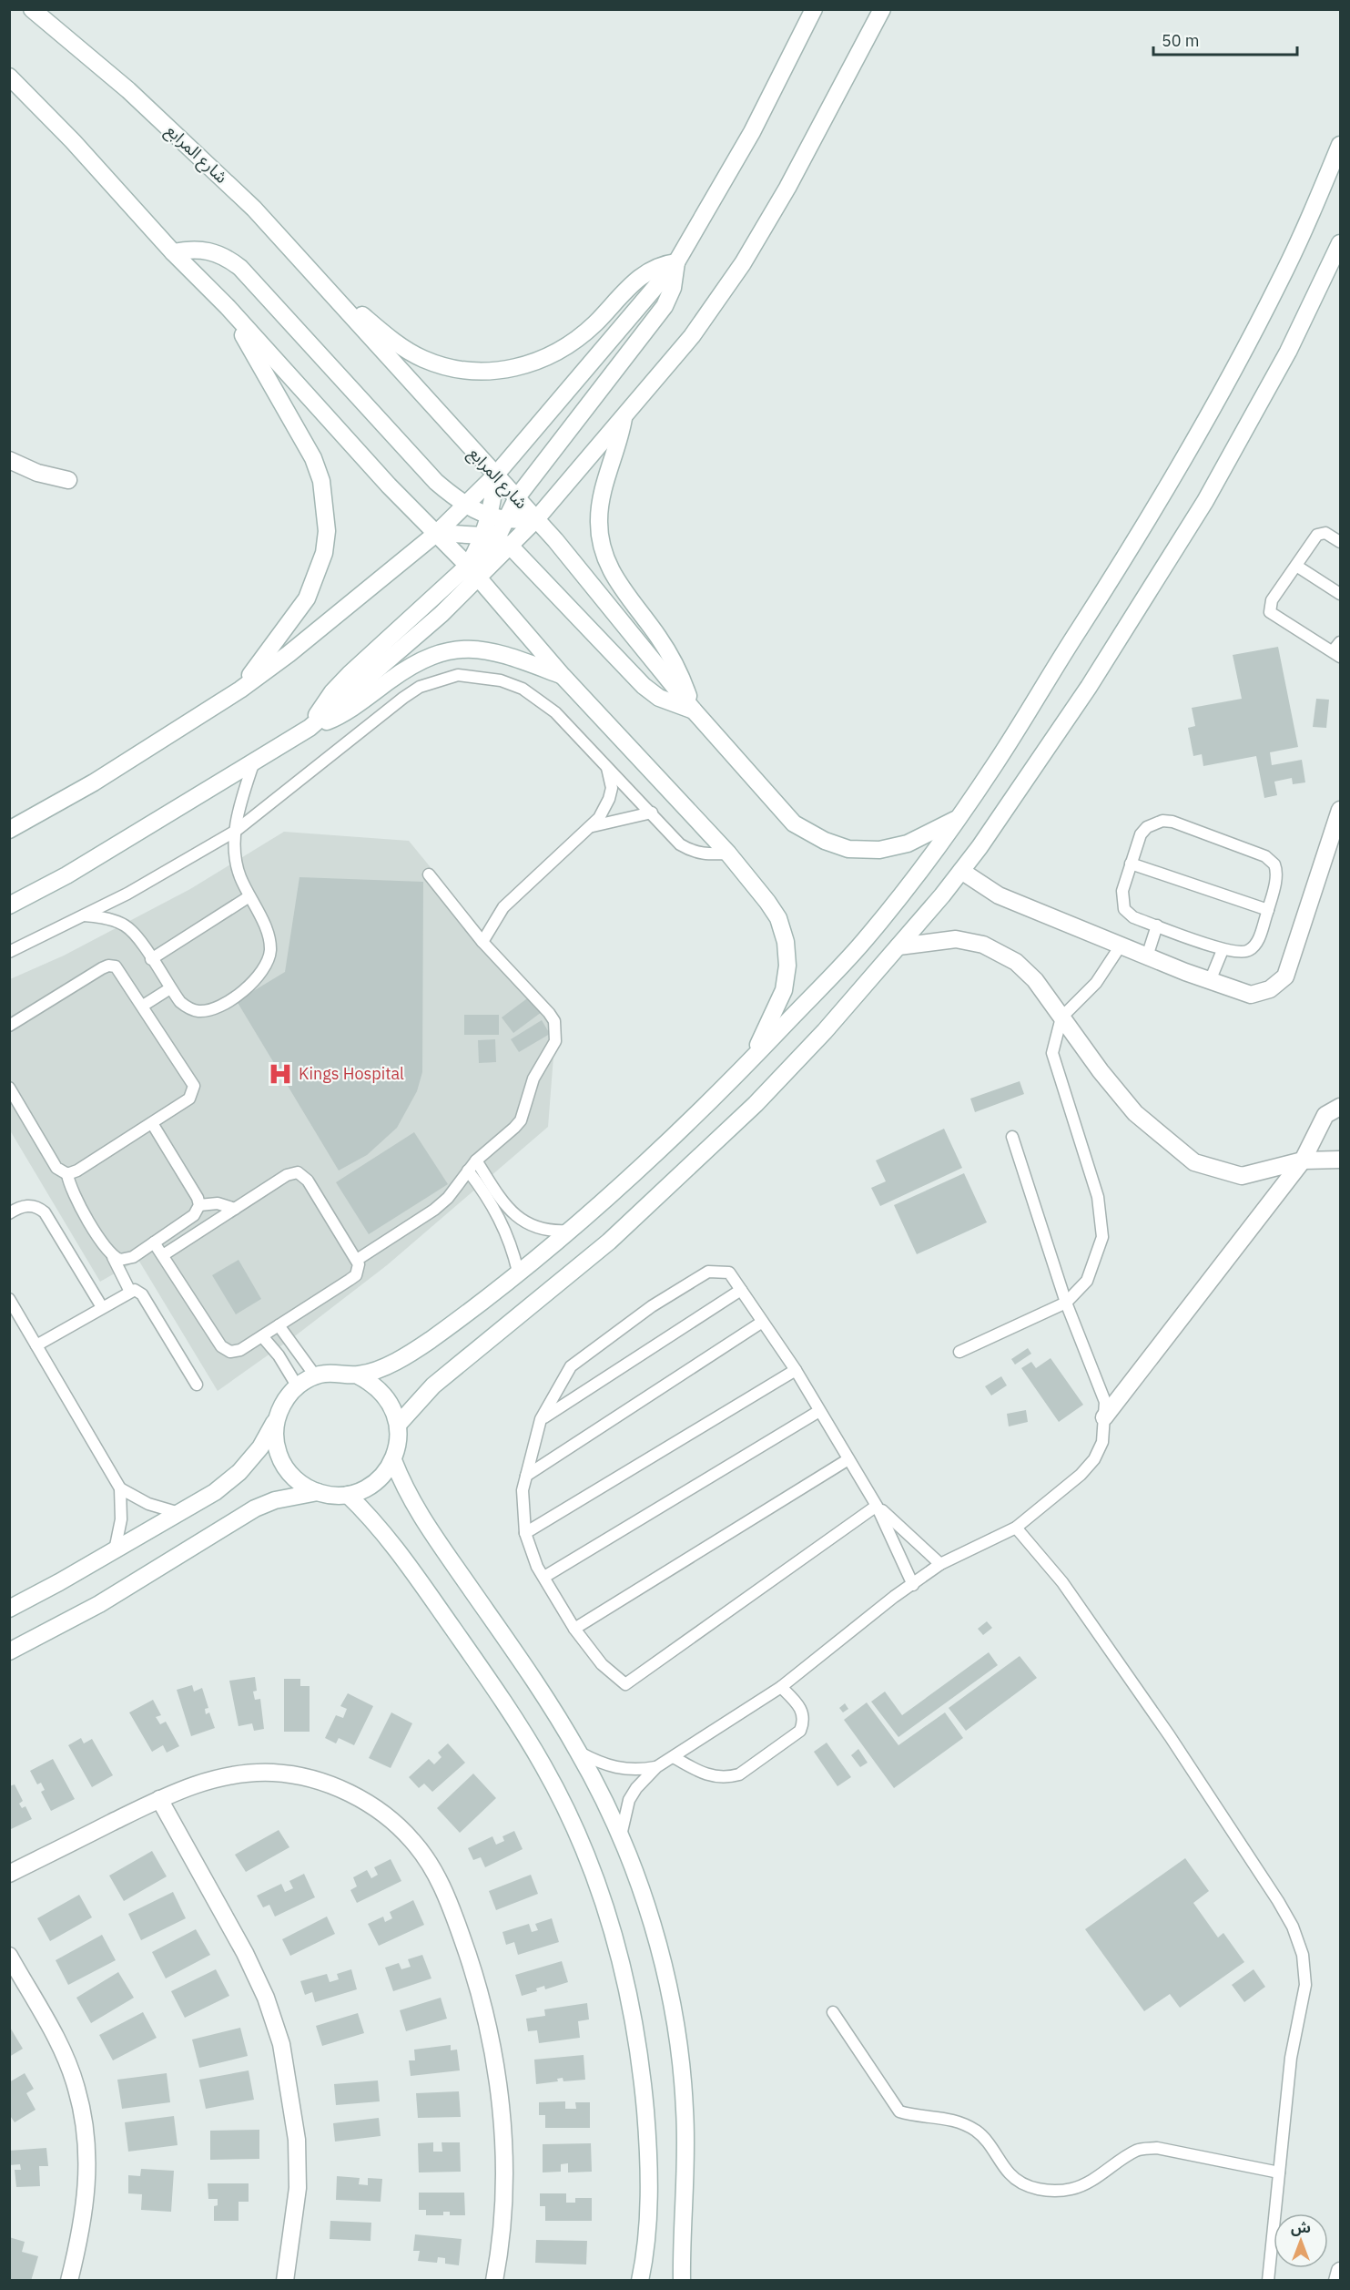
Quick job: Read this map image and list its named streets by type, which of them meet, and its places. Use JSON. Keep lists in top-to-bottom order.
{
  "streets": {
    "street": ["شارع المرابع"]
  },
  "places": {
    "hospital": ["Kings Hospital"]
  },
  "scale_bar": "50 m",
  "north": "top"
}
